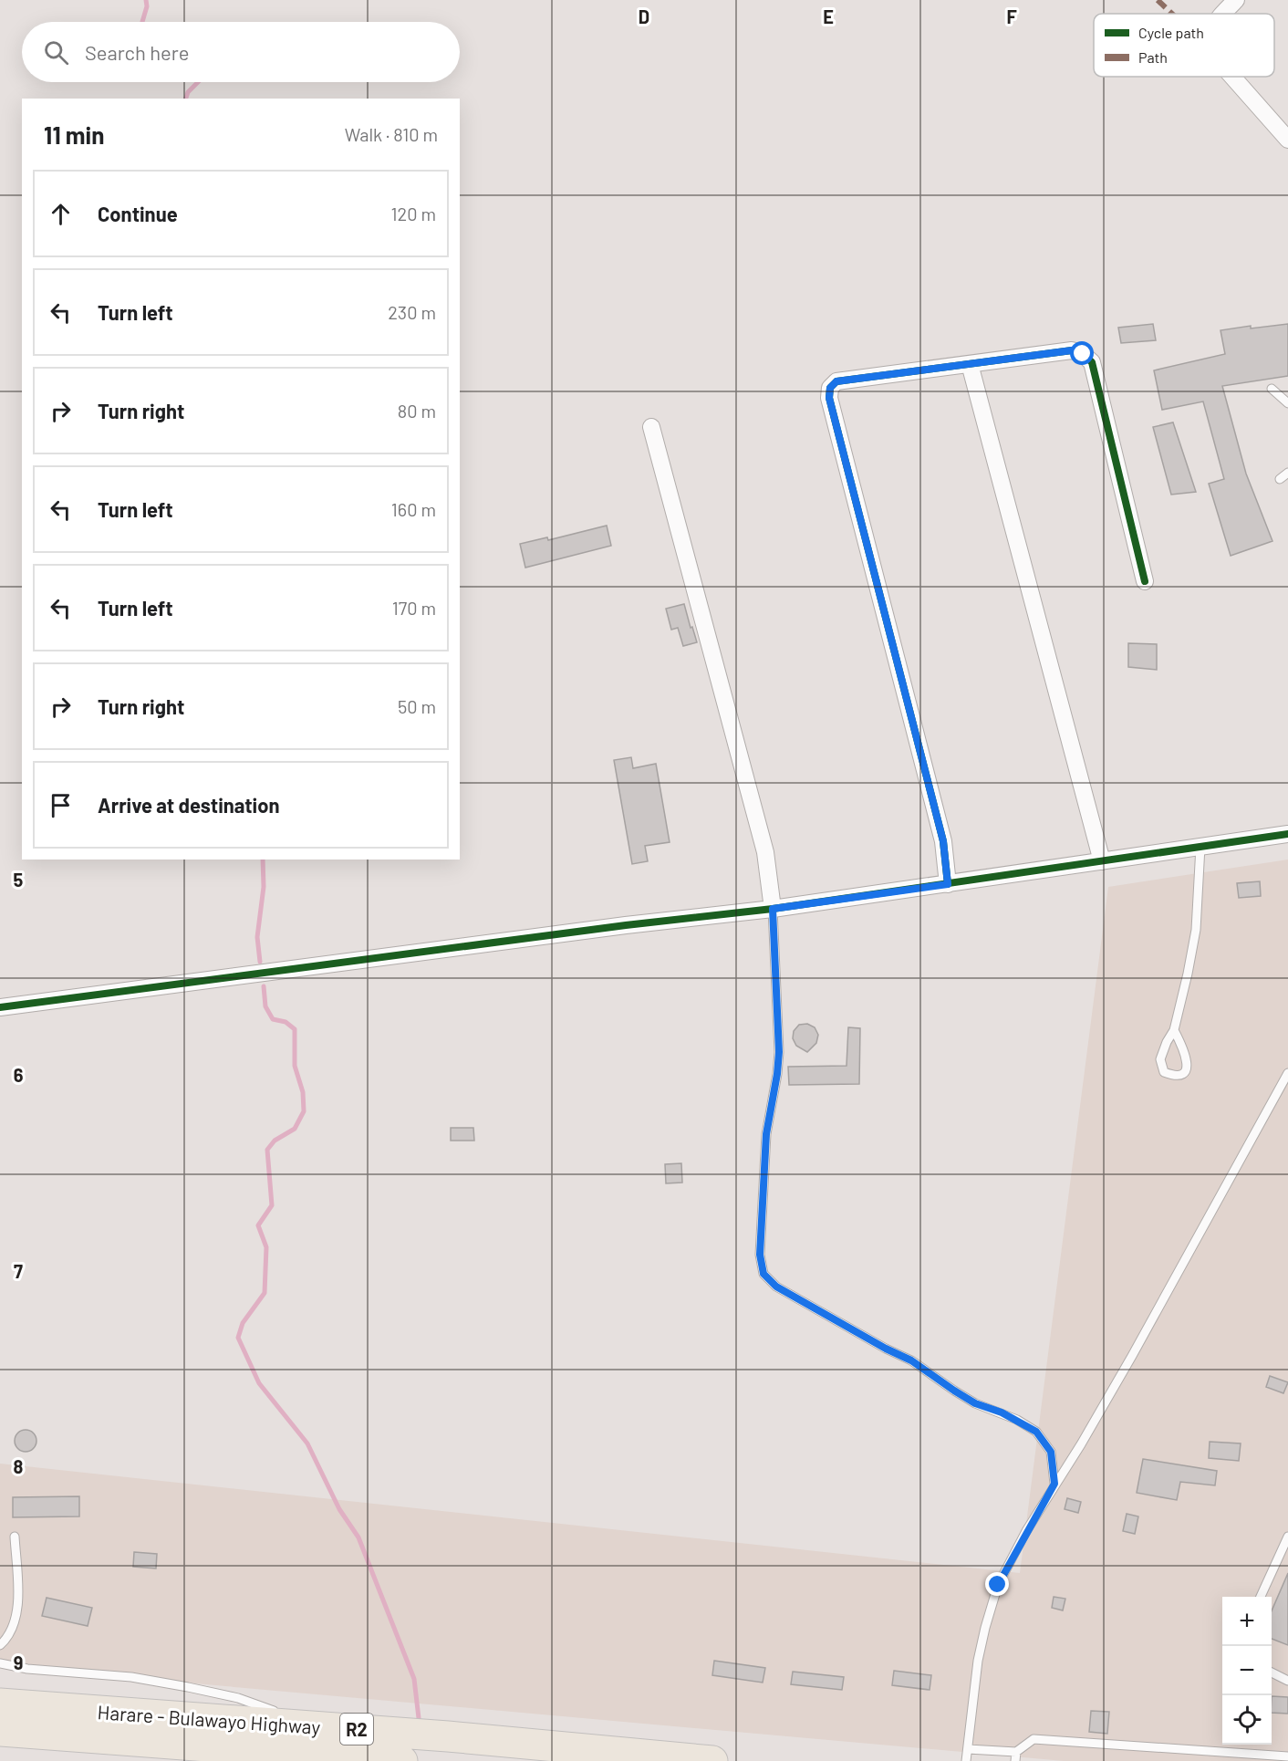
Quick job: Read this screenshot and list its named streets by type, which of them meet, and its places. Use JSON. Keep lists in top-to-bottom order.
{
  "streets": {
    "highway": ["Harare - Bulawayo Highway", "R2"]
  },
  "legend": ["Cycle path", "Path"],
  "page": {
    "search": "Search here",
    "heading": ["11 min", "Walk · 810 m"],
    "list": [
      ["Continue", "120 m"],
      ["Turn left", "230 m"],
      ["Turn right", "80 m"],
      ["Turn left", "160 m"],
      ["Turn left", "170 m"],
      ["Turn right", "50 m"],
      "Arrive at destination"
    ],
    "map_buttons": ["+", "−"]
  },
  "grid": {
    "columns": ["D", "E", "F"],
    "rows": [
      "5",
      "6",
      "7",
      "8",
      "9"
    ]
  }
}
